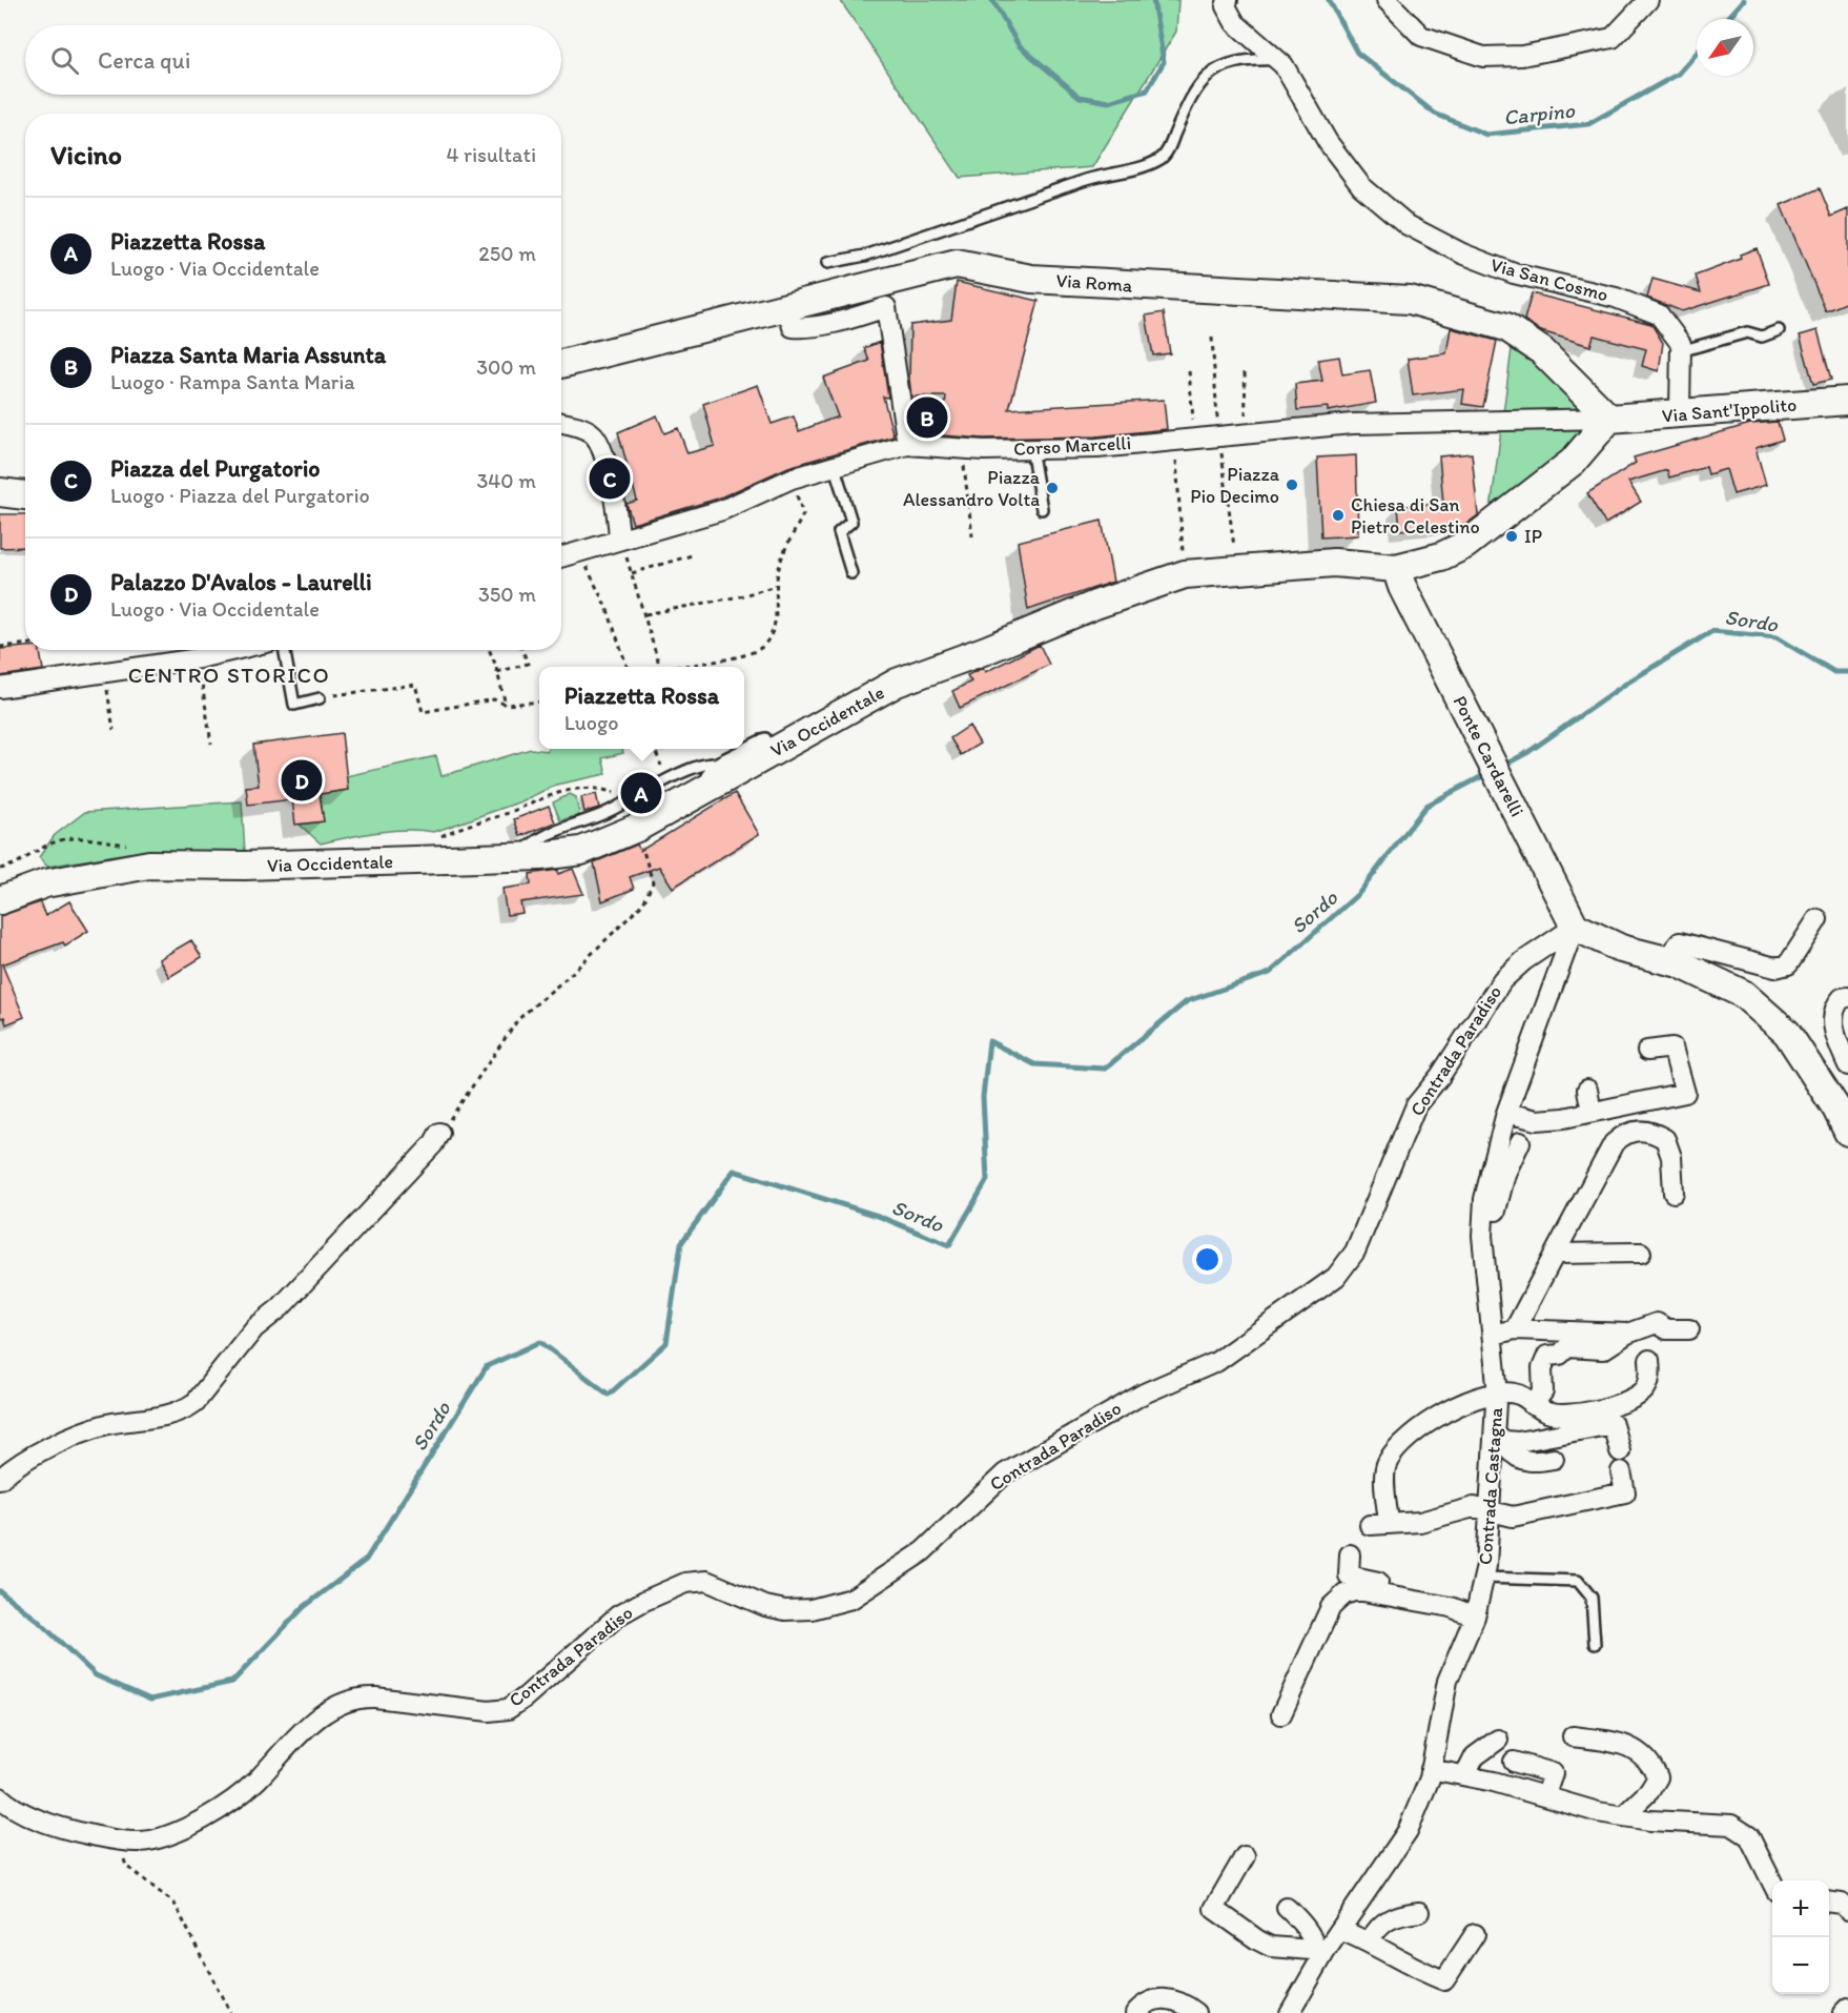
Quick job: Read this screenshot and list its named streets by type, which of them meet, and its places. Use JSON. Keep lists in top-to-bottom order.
{
  "streets": {
    "main road": [
      "Via Roma",
      "Via Sant'Ippolito",
      "Via Occidentale",
      "Ponte Cardarelli"
    ],
    "street": [
      "Via San Cosmo",
      "Corso Marcelli",
      "Contrada Paradiso",
      "Contrada Castagna"
    ]
  },
  "crossings": [
    ["Via San Cosmo", "Via Sant'Ippolito"],
    ["Via Roma", "Via Sant'Ippolito"],
    ["Via Roma", "Corso Marcelli"],
    ["Via Roma", "Via Occidentale"],
    ["Via Sant'Ippolito", "Corso Marcelli"],
    ["Via Sant'Ippolito", "Via Occidentale"],
    ["Corso Marcelli", "Via Occidentale"],
    ["Via Occidentale", "Ponte Cardarelli"],
    ["Ponte Cardarelli", "Contrada Paradiso"],
    ["Ponte Cardarelli", "Contrada Castagna"],
    ["Contrada Paradiso", "Contrada Castagna"]
  ],
  "districts": ["CENTRO STORICO"],
  "water": ["Carpino", "Sordo"],
  "places": [
    "Piazza Pio Decimo",
    "Piazza Alessandro Volta",
    "Chiesa di San Pietro Celestino",
    "IP"
  ],
  "north": "bottom left",
  "page": {
    "search": "Cerca qui",
    "heading": ["Vicino", "4 risultati"],
    "list": [
      {
        "mark": "A",
        "name": "Piazzetta Rossa",
        "note": "Luogo · Via Occidentale",
        "value": "250 m"
      },
      {
        "mark": "B",
        "name": "Piazza Santa Maria Assunta",
        "note": "Luogo · Rampa Santa Maria",
        "value": "300 m"
      },
      {
        "mark": "C",
        "name": "Piazza del Purgatorio",
        "note": "Luogo · Piazza del Purgatorio",
        "value": "340 m"
      },
      {
        "mark": "D",
        "name": "Palazzo D'Avalos - Laurelli",
        "note": "Luogo · Via Occidentale",
        "value": "350 m"
      }
    ],
    "pins": [
      "B",
      "C",
      "D",
      "A"
    ],
    "popup": ["Piazzetta Rossa", "Luogo"],
    "map_buttons": ["+", "−"]
  }
}
